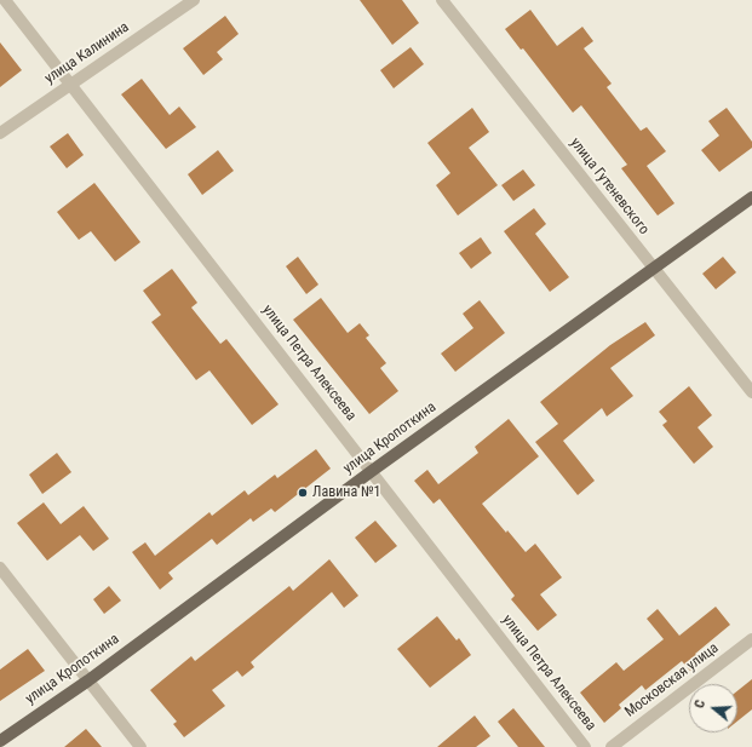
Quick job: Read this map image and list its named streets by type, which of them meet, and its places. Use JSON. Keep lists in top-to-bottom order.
{
  "streets": {
    "main road": ["улица Кропоткина"],
    "street": [
      "улица Калинина",
      "улица Гутеневского",
      "улица Петра Алексеева",
      "Московская улица"
    ]
  },
  "crossings": [
    ["улица Калинина", "улица Петра Алексеева"],
    ["улица Гутеневского", "улица Кропоткина"],
    ["улица Петра Алексеева", "улица Кропоткина"]
  ],
  "places": ["Лавина №1"],
  "north": "left"
}
